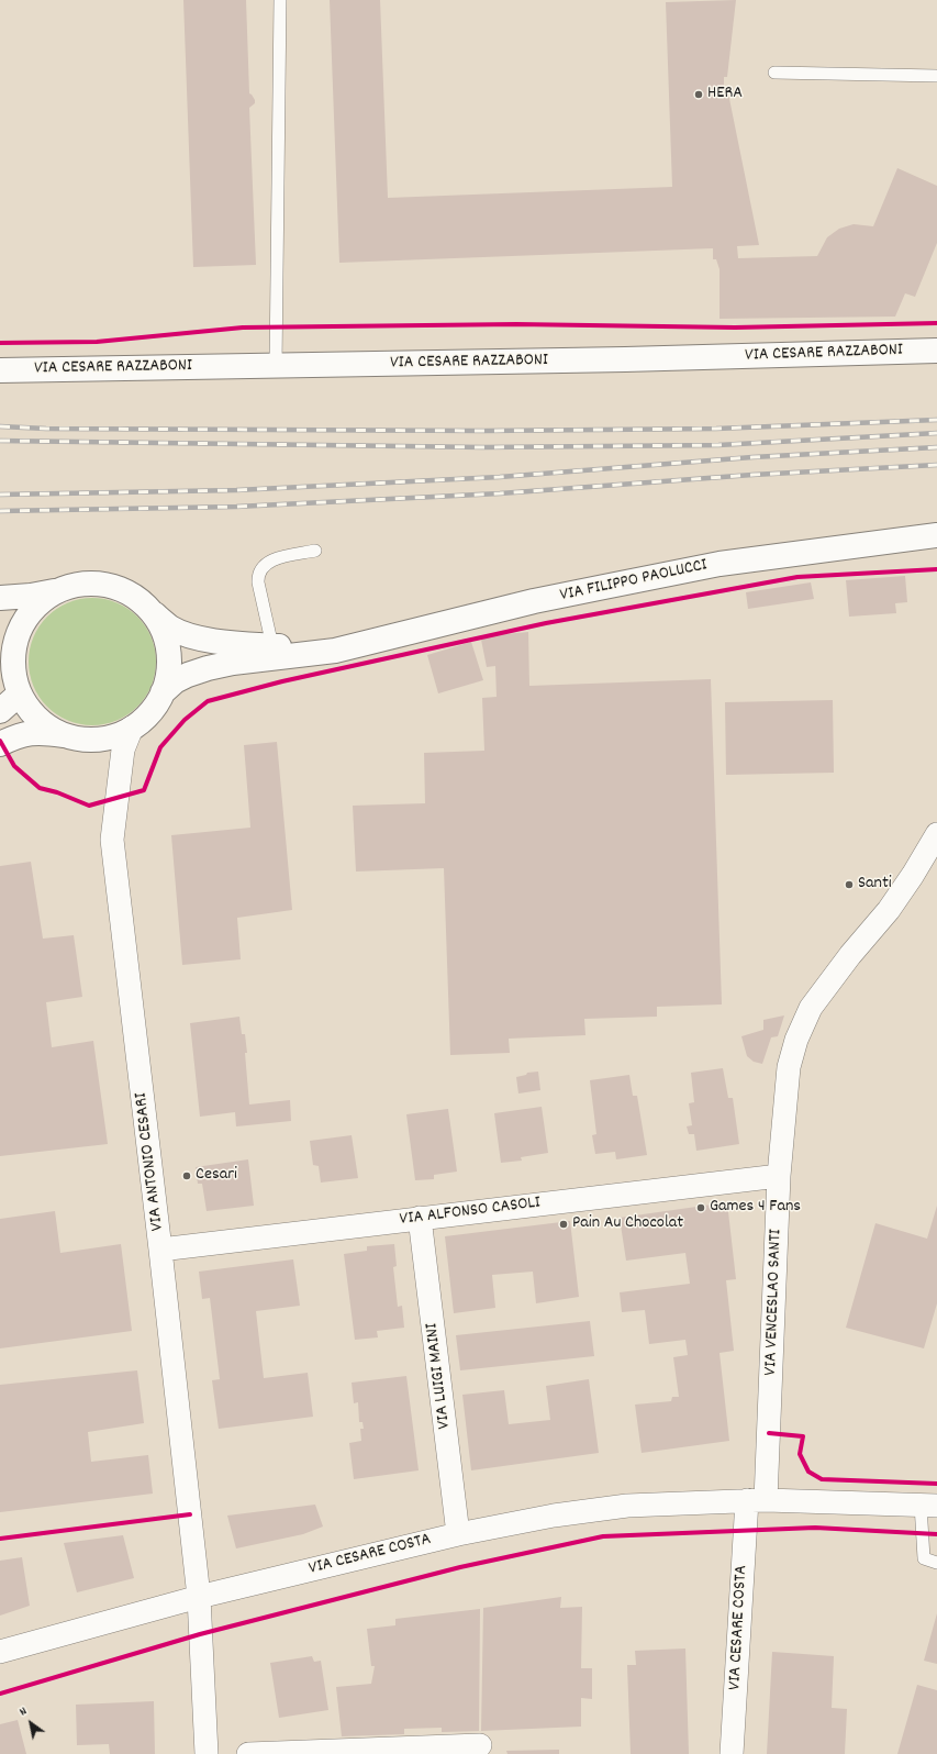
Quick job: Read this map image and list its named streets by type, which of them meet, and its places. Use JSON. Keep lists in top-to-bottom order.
{
  "streets": {
    "street": [
      "VIA CESARE RAZZABONI",
      "VIA FILIPPO PAOLUCCI",
      "VIA ANTONIO CESARI",
      "VIA ALFONSO CASOLI",
      "VIA VENCESLAO SANTI",
      "VIA LUIGI MAINI",
      "VIA CESARE COSTA"
    ]
  },
  "crossings": [
    ["VIA FILIPPO PAOLUCCI", "VIA ANTONIO CESARI"],
    ["VIA ANTONIO CESARI", "VIA ALFONSO CASOLI"],
    ["VIA ANTONIO CESARI", "VIA CESARE COSTA"],
    ["VIA ALFONSO CASOLI", "VIA VENCESLAO SANTI"],
    ["VIA ALFONSO CASOLI", "VIA LUIGI MAINI"],
    ["VIA VENCESLAO SANTI", "VIA CESARE COSTA"],
    ["VIA LUIGI MAINI", "VIA CESARE COSTA"]
  ],
  "places": [
    "HERA",
    "Santi",
    "Cesari",
    "Games 4 Fans",
    "Pain Au Chocolat"
  ],
  "north": "top left"
}
